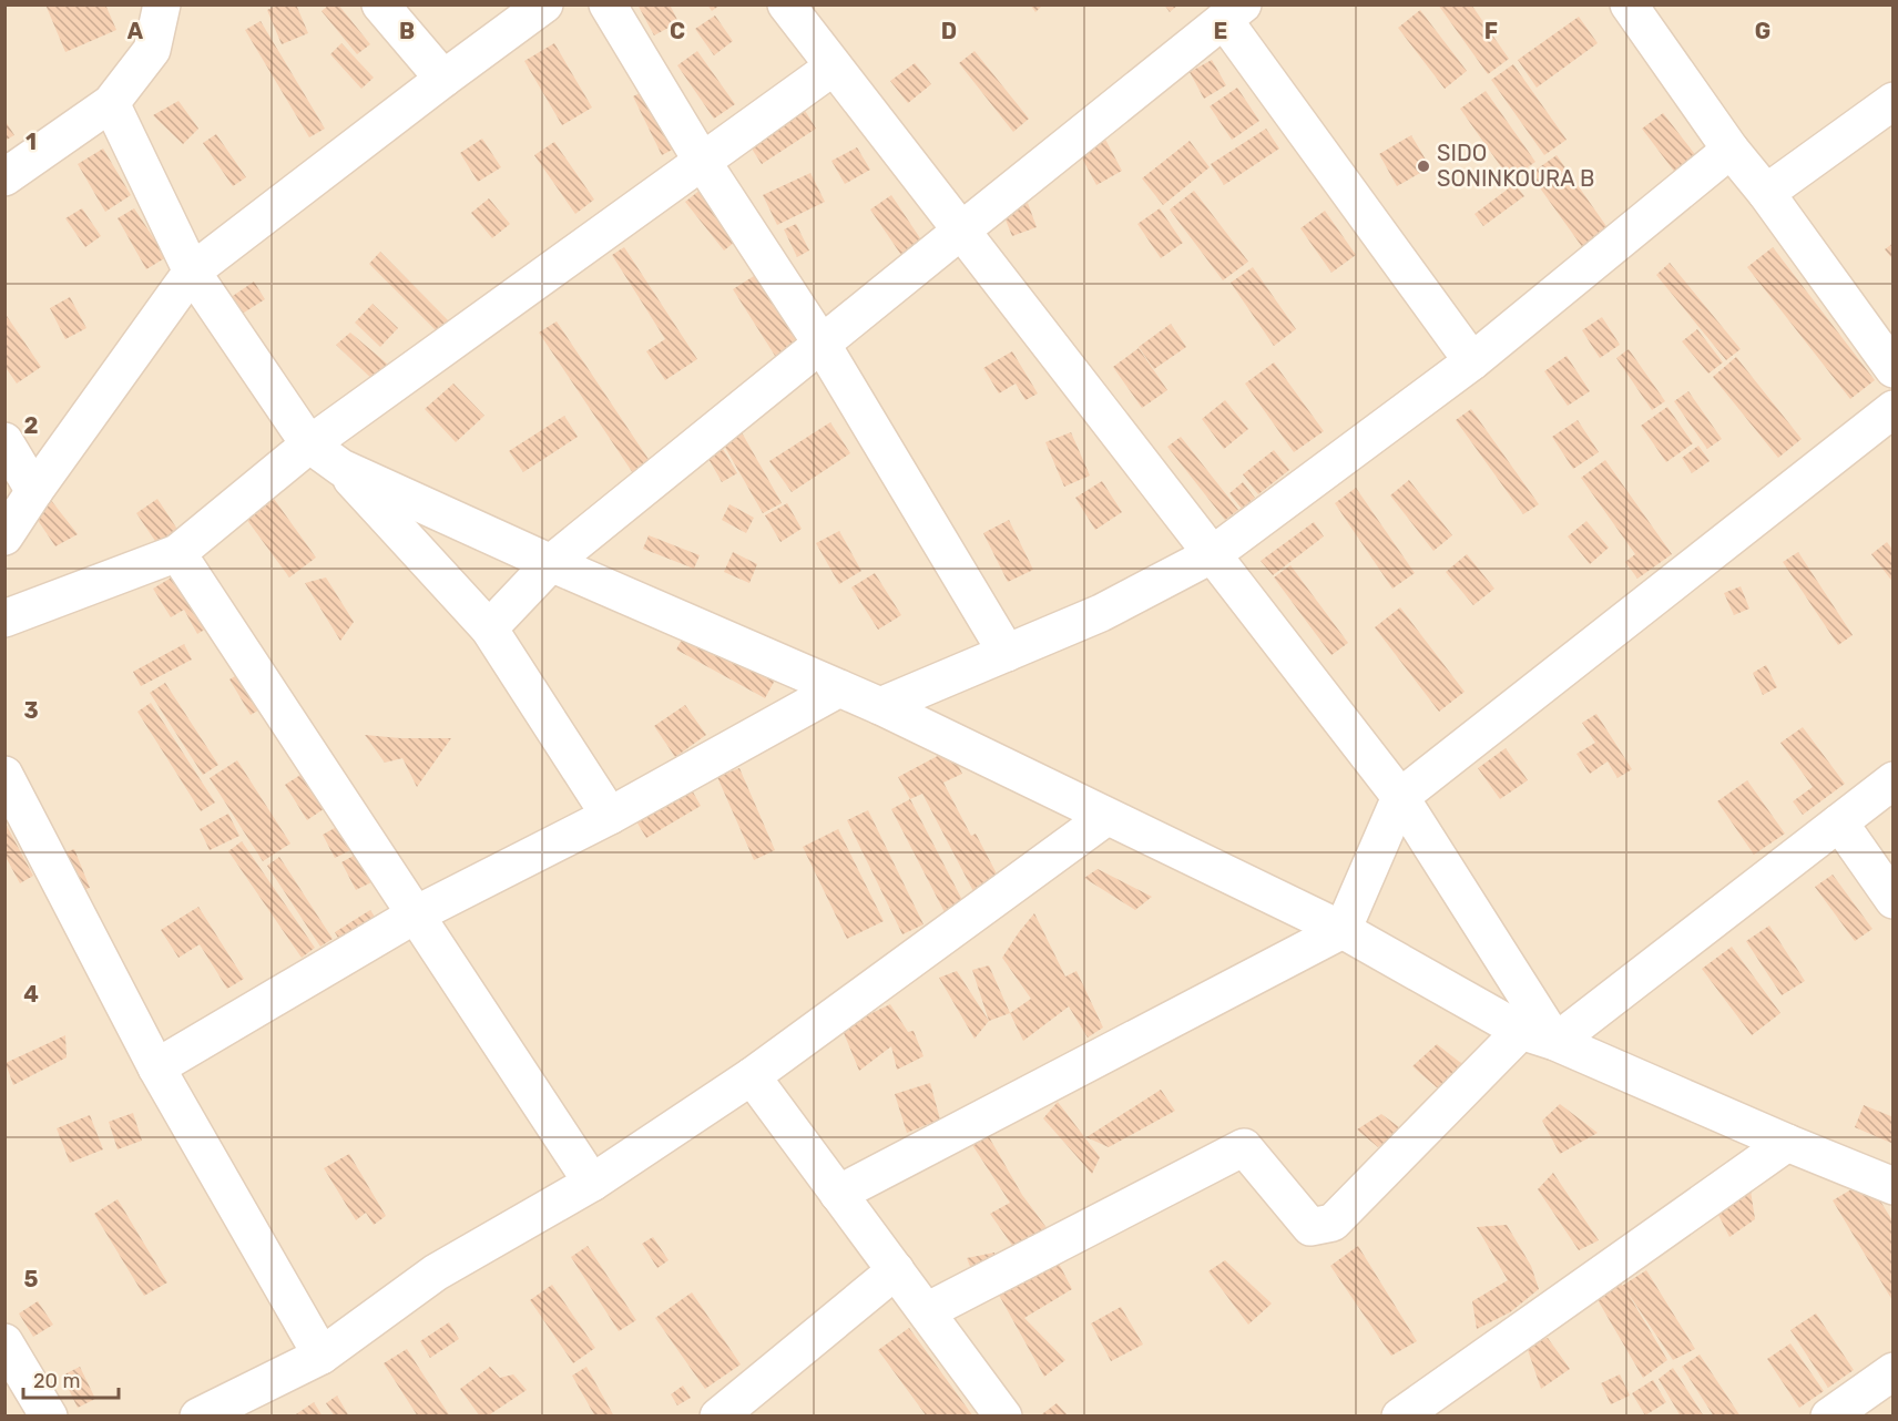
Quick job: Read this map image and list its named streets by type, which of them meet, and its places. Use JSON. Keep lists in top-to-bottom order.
{
  "places": ["SIDO SONINKOURA B"],
  "scale_bar": "20 m",
  "grid": {
    "columns": [
      "A",
      "B",
      "C",
      "D",
      "E",
      "F",
      "G"
    ],
    "rows": [
      "1",
      "2",
      "3",
      "4",
      "5"
    ]
  }
}
